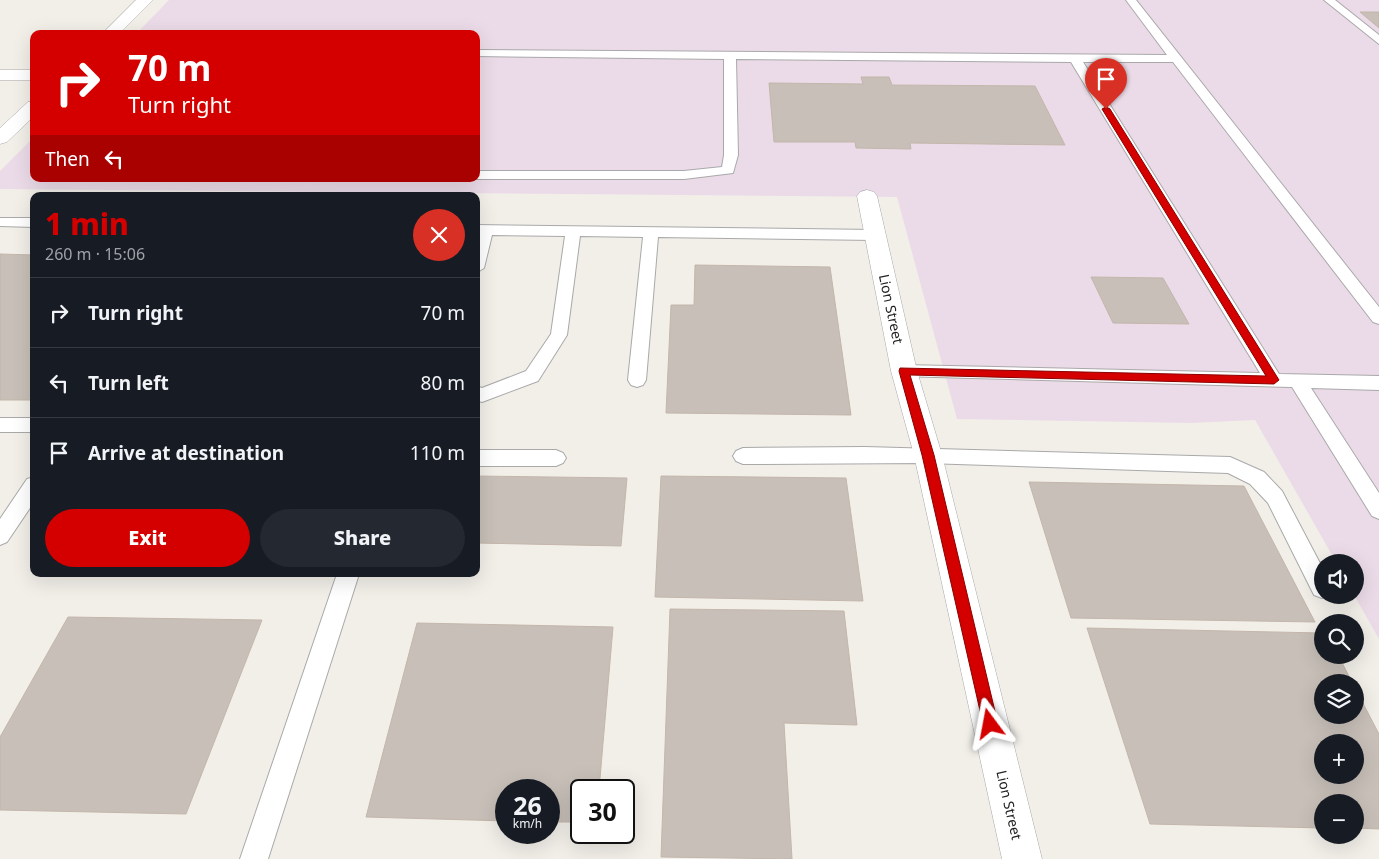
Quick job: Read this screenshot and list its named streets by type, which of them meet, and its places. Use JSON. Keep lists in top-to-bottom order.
{
  "streets": {
    "street": ["Lion Street"]
  },
  "page": {
    "turn": ["70 m", "Turn right"],
    "then": "Then",
    "heading": ["1 min", "260 m · 15:06"],
    "list": [
      {
        "name": "Turn right",
        "value": "70 m"
      },
      {
        "name": "Turn left",
        "value": "80 m"
      },
      {
        "name": "Arrive at destination",
        "value": "110 m"
      }
    ],
    "buttons": ["Exit", "Share"],
    "map_buttons": ["+", "−"],
    "speed": "26 km/h",
    "limit": "30"
  }
}
